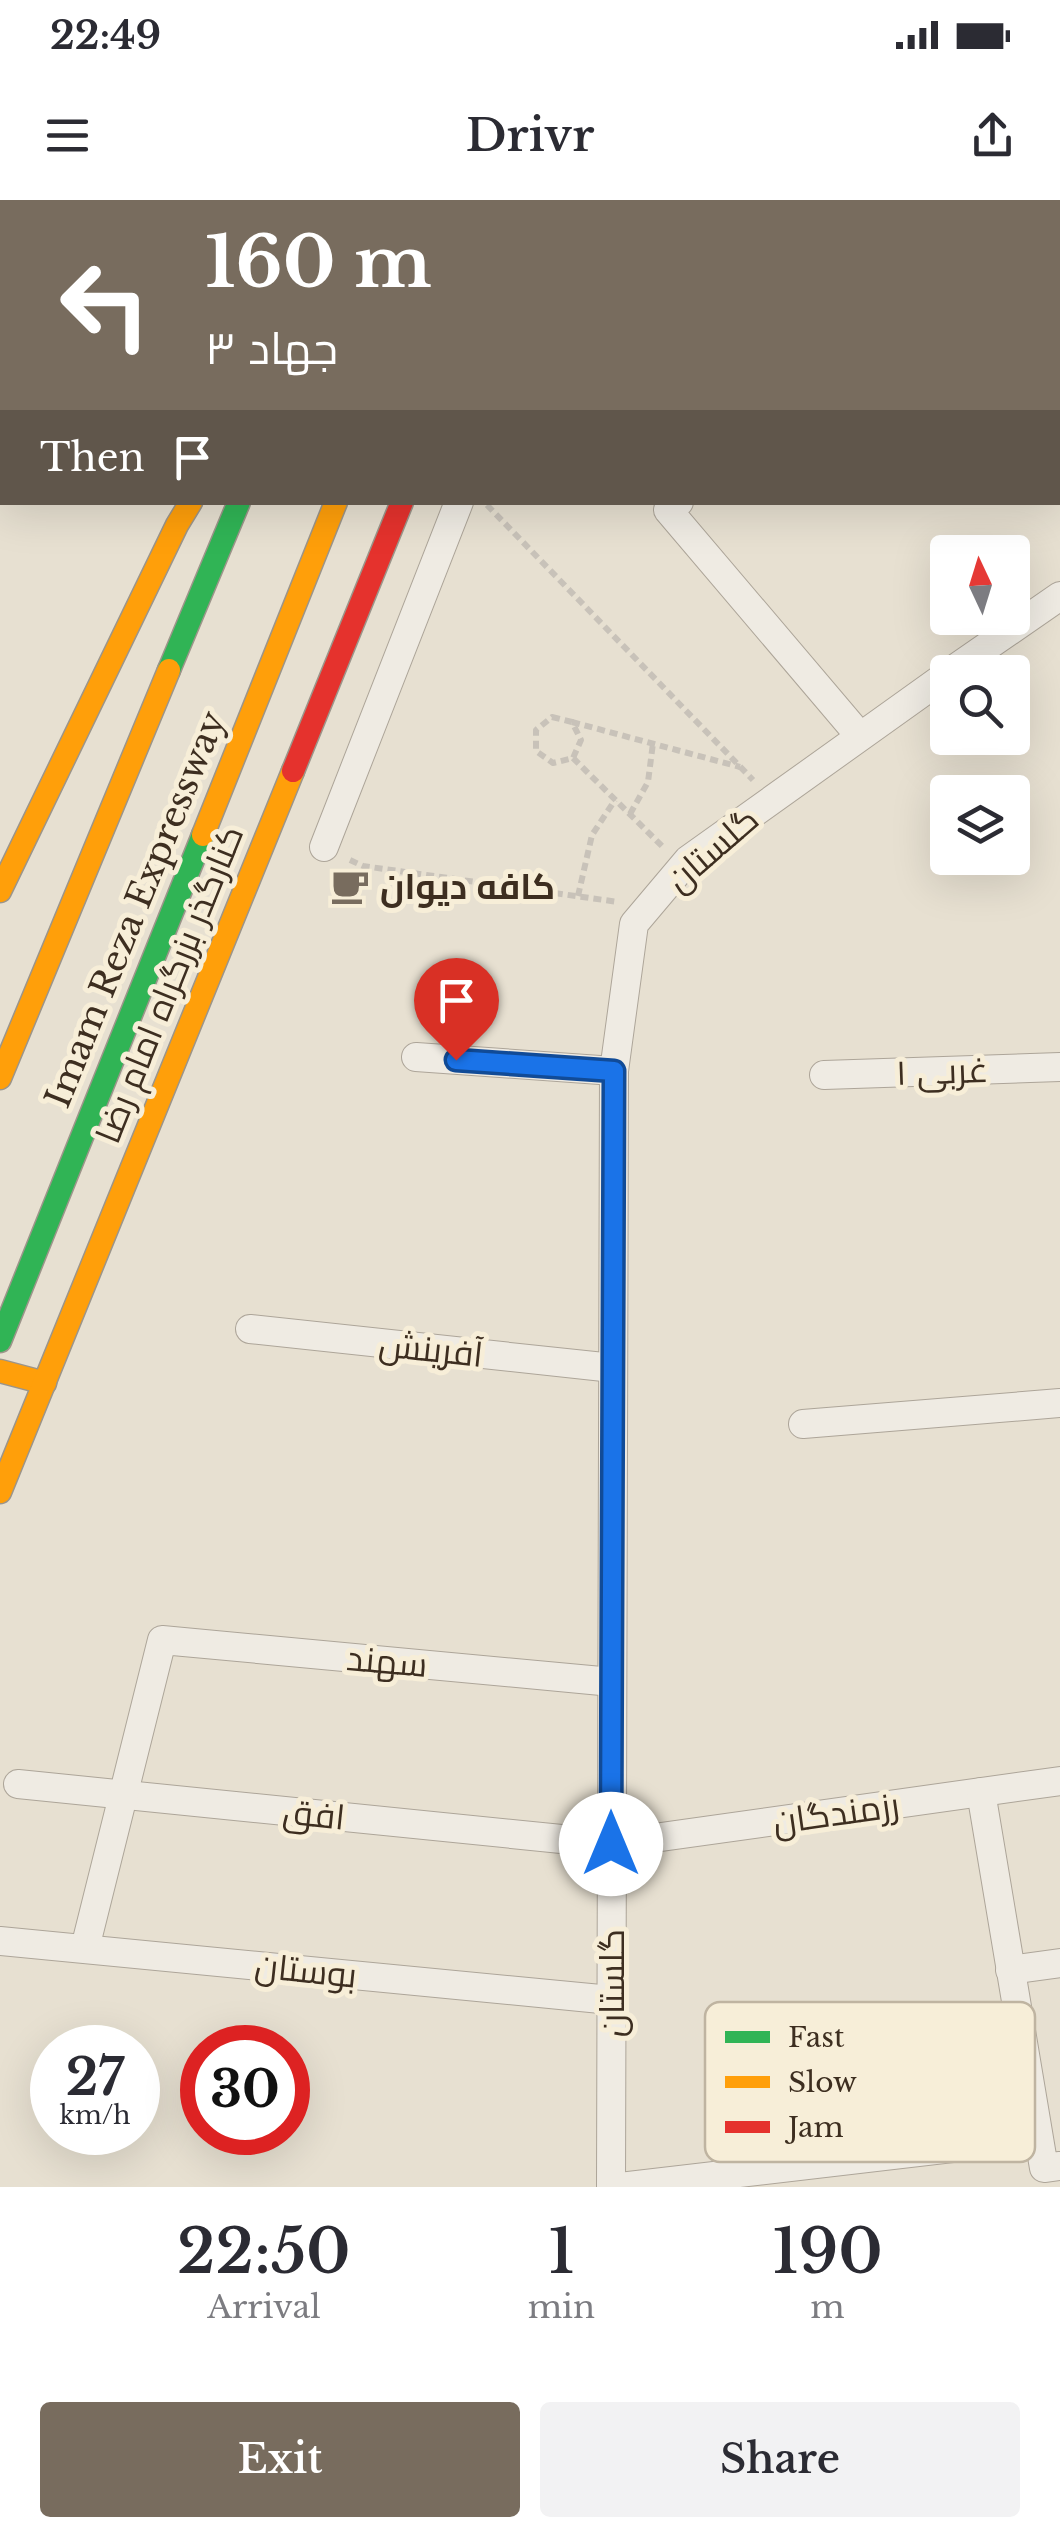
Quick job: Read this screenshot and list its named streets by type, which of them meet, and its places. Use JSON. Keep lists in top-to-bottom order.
{
  "streets": {
    "main road": ["Imam Reza Expressway", "کنارگذر بزرگراه امام رضا"],
    "street": [
      "گلستان",
      "غربی ۱",
      "آفرینش",
      "سهند",
      "رزمندگان",
      "افق",
      "بوستان"
    ]
  },
  "crossings": [
    ["گلستان", "آفرینش"],
    ["گلستان", "سهند"],
    ["گلستان", "رزمندگان"],
    ["گلستان", "افق"],
    ["گلستان", "بوستان"],
    ["سهند", "افق"],
    ["رزمندگان", "افق"]
  ],
  "places": {
    "cafe": ["کافه دیوان"]
  },
  "legend": ["Fast", "Slow", "Jam"],
  "north": "top",
  "page": {
    "status": "22:49",
    "header": "Drivr",
    "turn": ["160 m", "جهاد ۳"],
    "then": "Then",
    "speed": "27 km/h",
    "limit": "30",
    "eta": [
      "22:50",
      "Arrival",
      "1",
      "min",
      "190",
      "m"
    ],
    "buttons": ["Exit", "Share"]
  }
}
